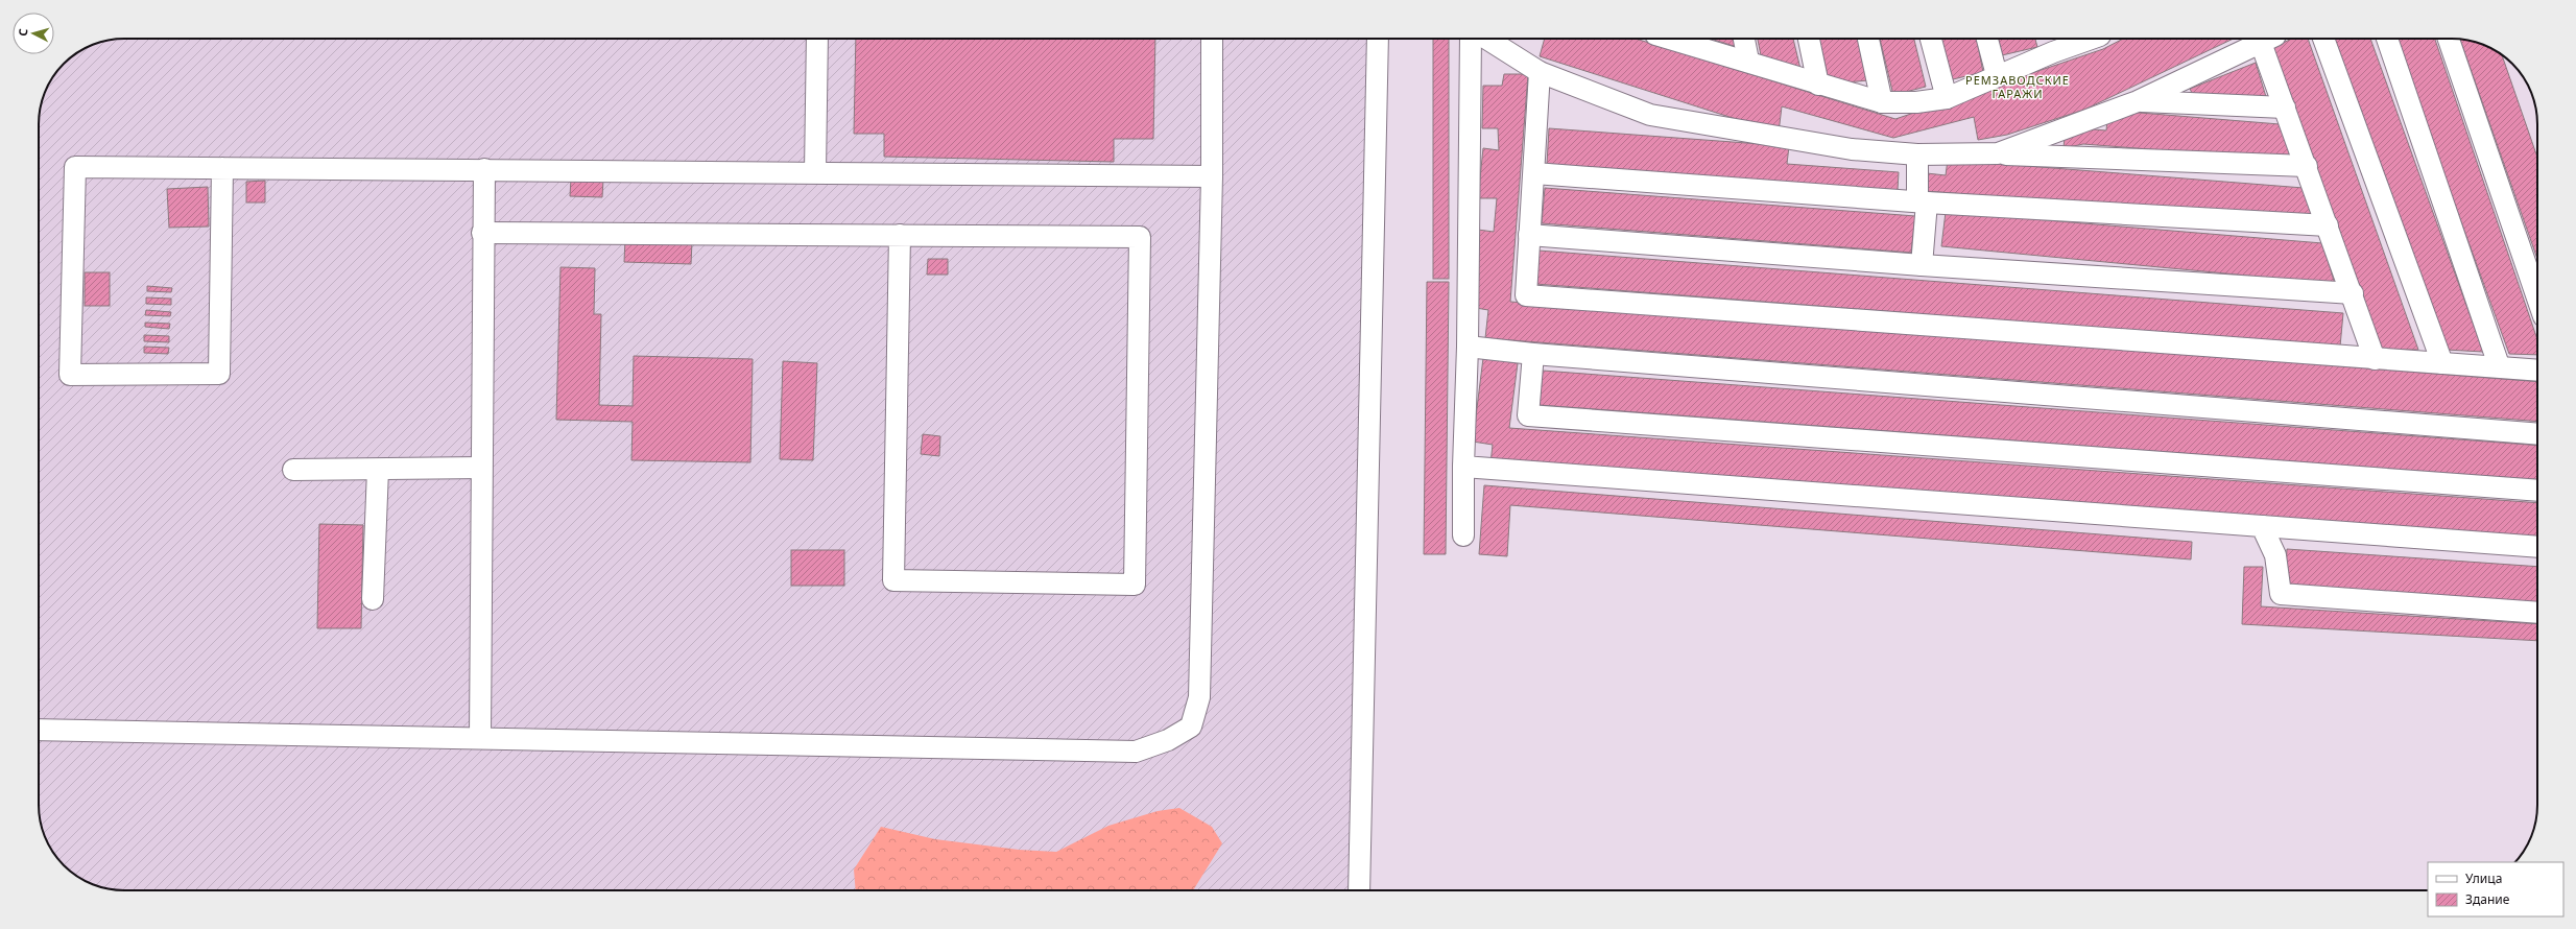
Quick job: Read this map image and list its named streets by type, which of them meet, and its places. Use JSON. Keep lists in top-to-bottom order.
{
  "districts": ["РЕМЗАВОДСКИЕ ГАРАЖИ"],
  "legend": ["Улица", "Здание"],
  "north": "left"
}
